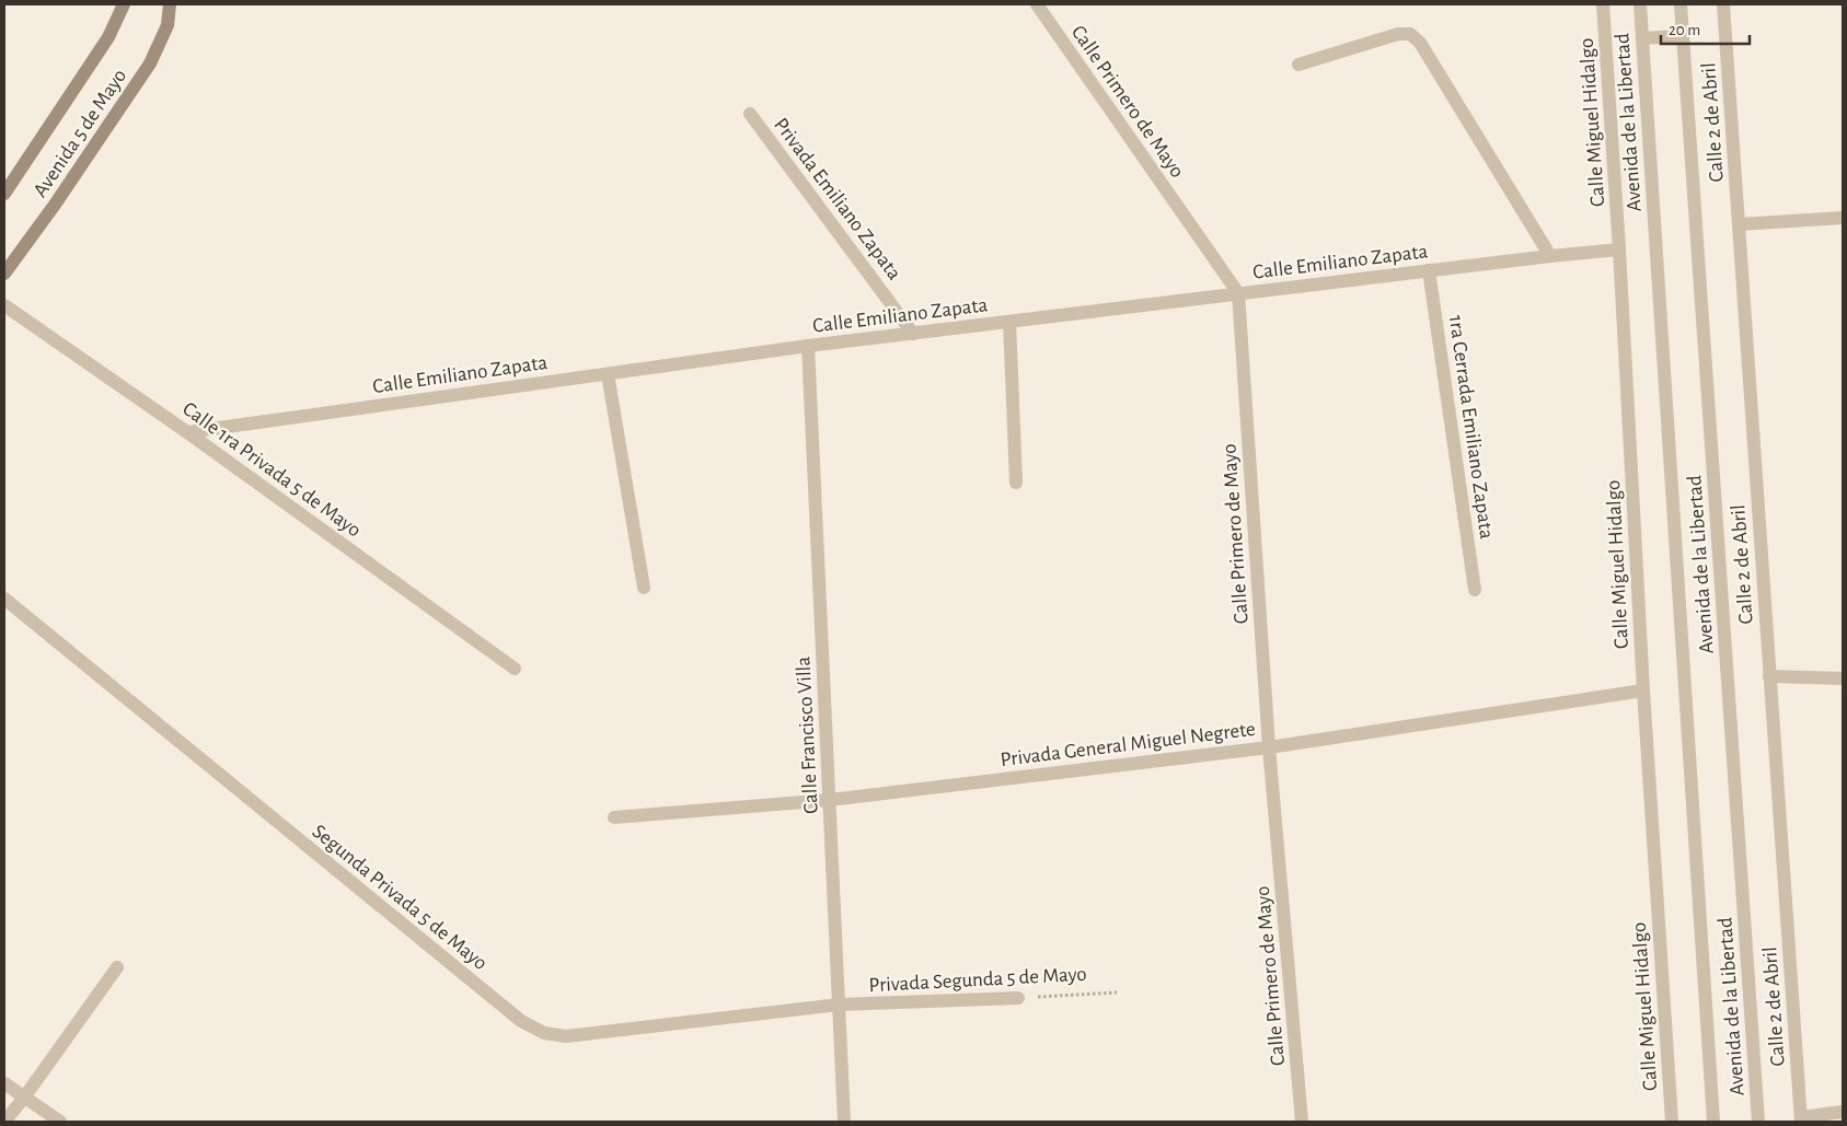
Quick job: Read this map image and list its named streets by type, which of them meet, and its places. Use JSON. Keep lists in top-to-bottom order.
{
  "streets": {
    "main road": ["Avenida 5 de Mayo"],
    "street": [
      "Calle Primero de Mayo",
      "Calle Miguel Hidalgo",
      "Avenida de la Libertad",
      "Calle 2 de Abril",
      "Privada Emiliano Zapata",
      "Calle Emiliano Zapata",
      "1ra Cerrada Emiliano Zapata",
      "Calle 1ra Privada 5 de Mayo",
      "Calle Francisco Villa",
      "Privada General Miguel Negrete",
      "Segunda Privada 5 de Mayo",
      "Privada Segunda 5 de Mayo"
    ]
  },
  "crossings": [
    ["Calle Primero de Mayo", "Calle Emiliano Zapata"],
    ["Calle Primero de Mayo", "Privada General Miguel Negrete"],
    ["Calle Miguel Hidalgo", "Calle Emiliano Zapata"],
    ["Calle Miguel Hidalgo", "Privada General Miguel Negrete"],
    ["Privada Emiliano Zapata", "Calle Emiliano Zapata"],
    ["Calle Emiliano Zapata", "1ra Cerrada Emiliano Zapata"],
    ["Calle Emiliano Zapata", "Calle 1ra Privada 5 de Mayo"],
    ["Calle Emiliano Zapata", "Calle Francisco Villa"],
    ["Calle Francisco Villa", "Privada General Miguel Negrete"],
    ["Calle Francisco Villa", "Segunda Privada 5 de Mayo"],
    ["Calle Francisco Villa", "Privada Segunda 5 de Mayo"],
    ["Segunda Privada 5 de Mayo", "Privada Segunda 5 de Mayo"]
  ],
  "scale_bar": "20 m"
}
